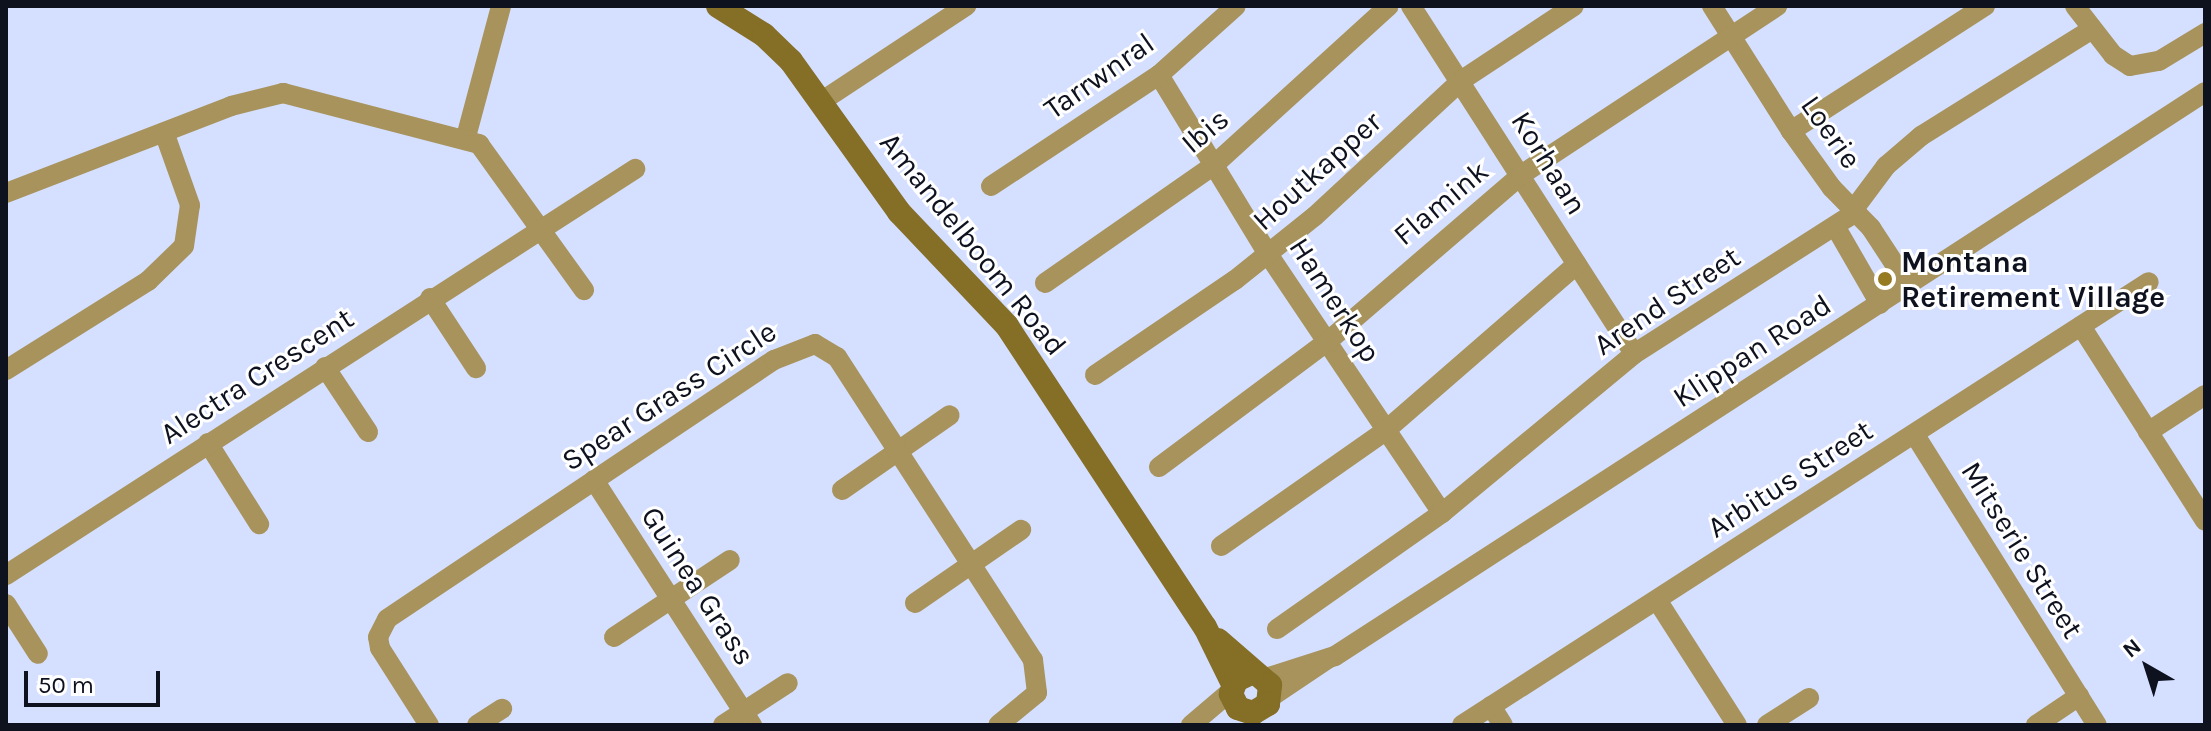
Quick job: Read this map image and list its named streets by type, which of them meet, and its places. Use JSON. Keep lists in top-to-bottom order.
{
  "streets": {
    "street": [
      "Tarrwnral",
      "Ibis",
      "Loerie",
      "Korhaan",
      "Houtkapper",
      "Flamink",
      "Amandelboom Road",
      "Hamerkop",
      "Arend Street",
      "Klippan Road",
      "Alectra Crescent",
      "Spear Grass Circle",
      "Arbitus Street",
      "Mitserie Street",
      "Guinea Grass"
    ]
  },
  "crossings": [
    ["Tarrwnral", "Hamerkop"],
    ["Ibis", "Hamerkop"],
    ["Loerie", "Flamink"],
    ["Loerie", "Arend Street"],
    ["Loerie", "Klippan Road"],
    ["Korhaan", "Houtkapper"],
    ["Korhaan", "Flamink"],
    ["Korhaan", "Arend Street"],
    ["Houtkapper", "Hamerkop"],
    ["Flamink", "Hamerkop"],
    ["Amandelboom Road", "Klippan Road"],
    ["Hamerkop", "Arend Street"],
    ["Spear Grass Circle", "Guinea Grass"],
    ["Arbitus Street", "Mitserie Street"]
  ],
  "places": ["Montana Retirement Village"],
  "scale_bar": "50 m",
  "north": "top left"
}
